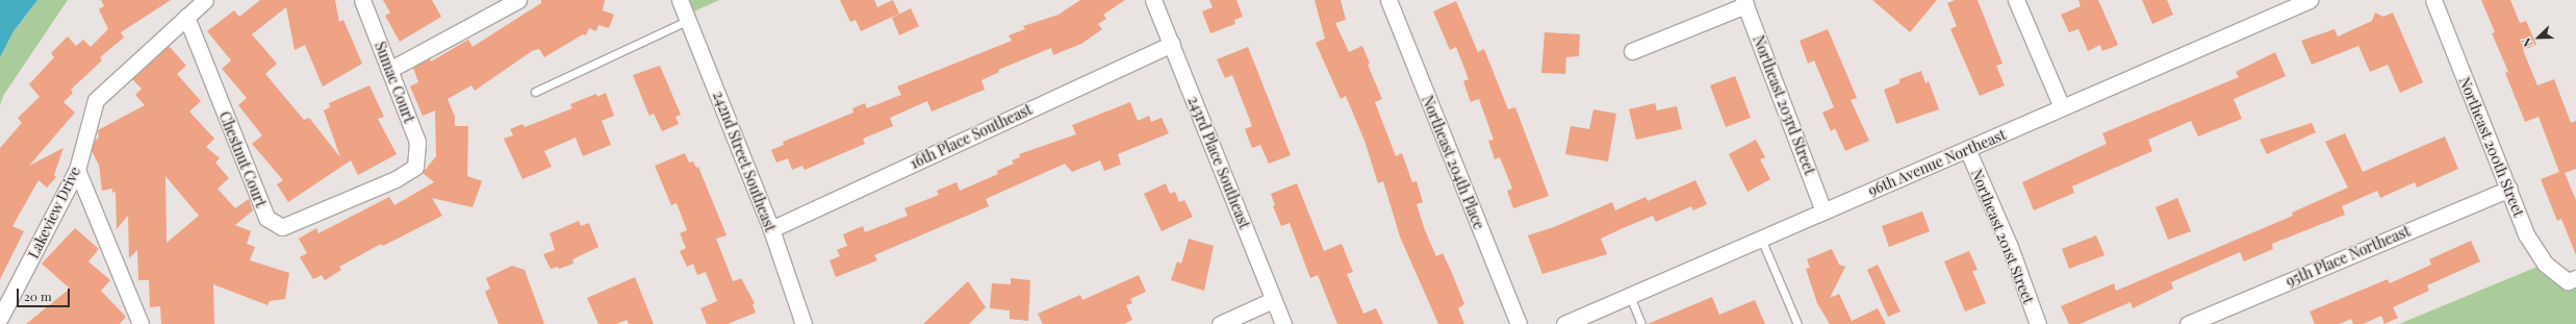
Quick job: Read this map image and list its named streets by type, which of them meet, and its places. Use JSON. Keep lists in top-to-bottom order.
{
  "streets": {
    "street": [
      "Sumac Court",
      "Northeast 203rd Street",
      "16th Place Southeast",
      "Northeast 200th Street",
      "Chestnut Court",
      "242nd Street Southeast",
      "243rd Place Southeast",
      "Northeast 204th Place",
      "96th Avenue Northeast",
      "Lakeview Drive",
      "Northeast 201st Street",
      "95th Place Northeast"
    ]
  },
  "crossings": [
    ["Sumac Court", "Chestnut Court"],
    ["Northeast 203rd Street", "96th Avenue Northeast"],
    ["16th Place Southeast", "242nd Street Southeast"],
    ["16th Place Southeast", "243rd Place Southeast"],
    ["Northeast 200th Street", "95th Place Northeast"],
    ["Chestnut Court", "Lakeview Drive"],
    ["96th Avenue Northeast", "Northeast 201st Street"]
  ],
  "scale_bar": "20 m",
  "north": "bottom left"
}
